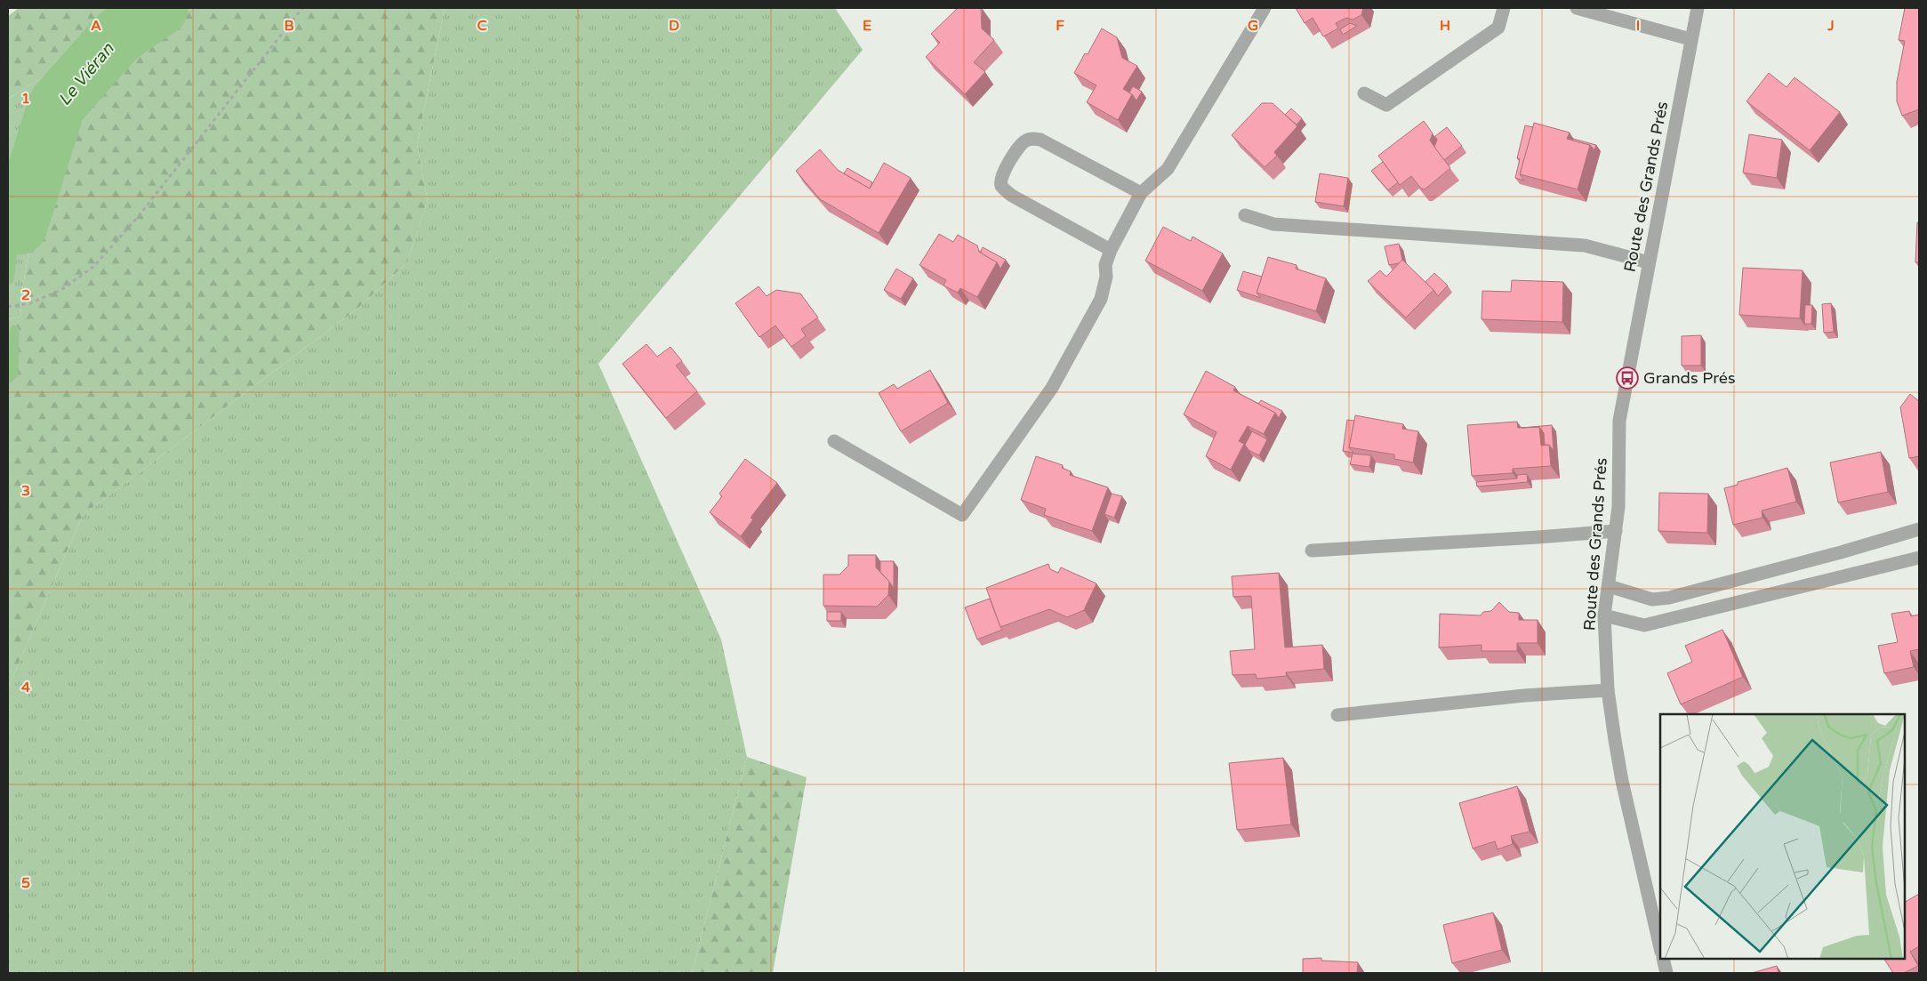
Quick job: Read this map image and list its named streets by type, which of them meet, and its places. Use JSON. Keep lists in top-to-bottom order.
{
  "streets": {
    "street": ["Route des Grands Prés"]
  },
  "water": ["Le Viéran"],
  "places": {
    "bus stop": ["Grands Prés"]
  },
  "grid": {
    "columns": [
      "A",
      "B",
      "C",
      "D",
      "E",
      "F",
      "G",
      "H",
      "I",
      "J"
    ],
    "rows": [
      "1",
      "2",
      "3",
      "4",
      "5"
    ]
  }
}
